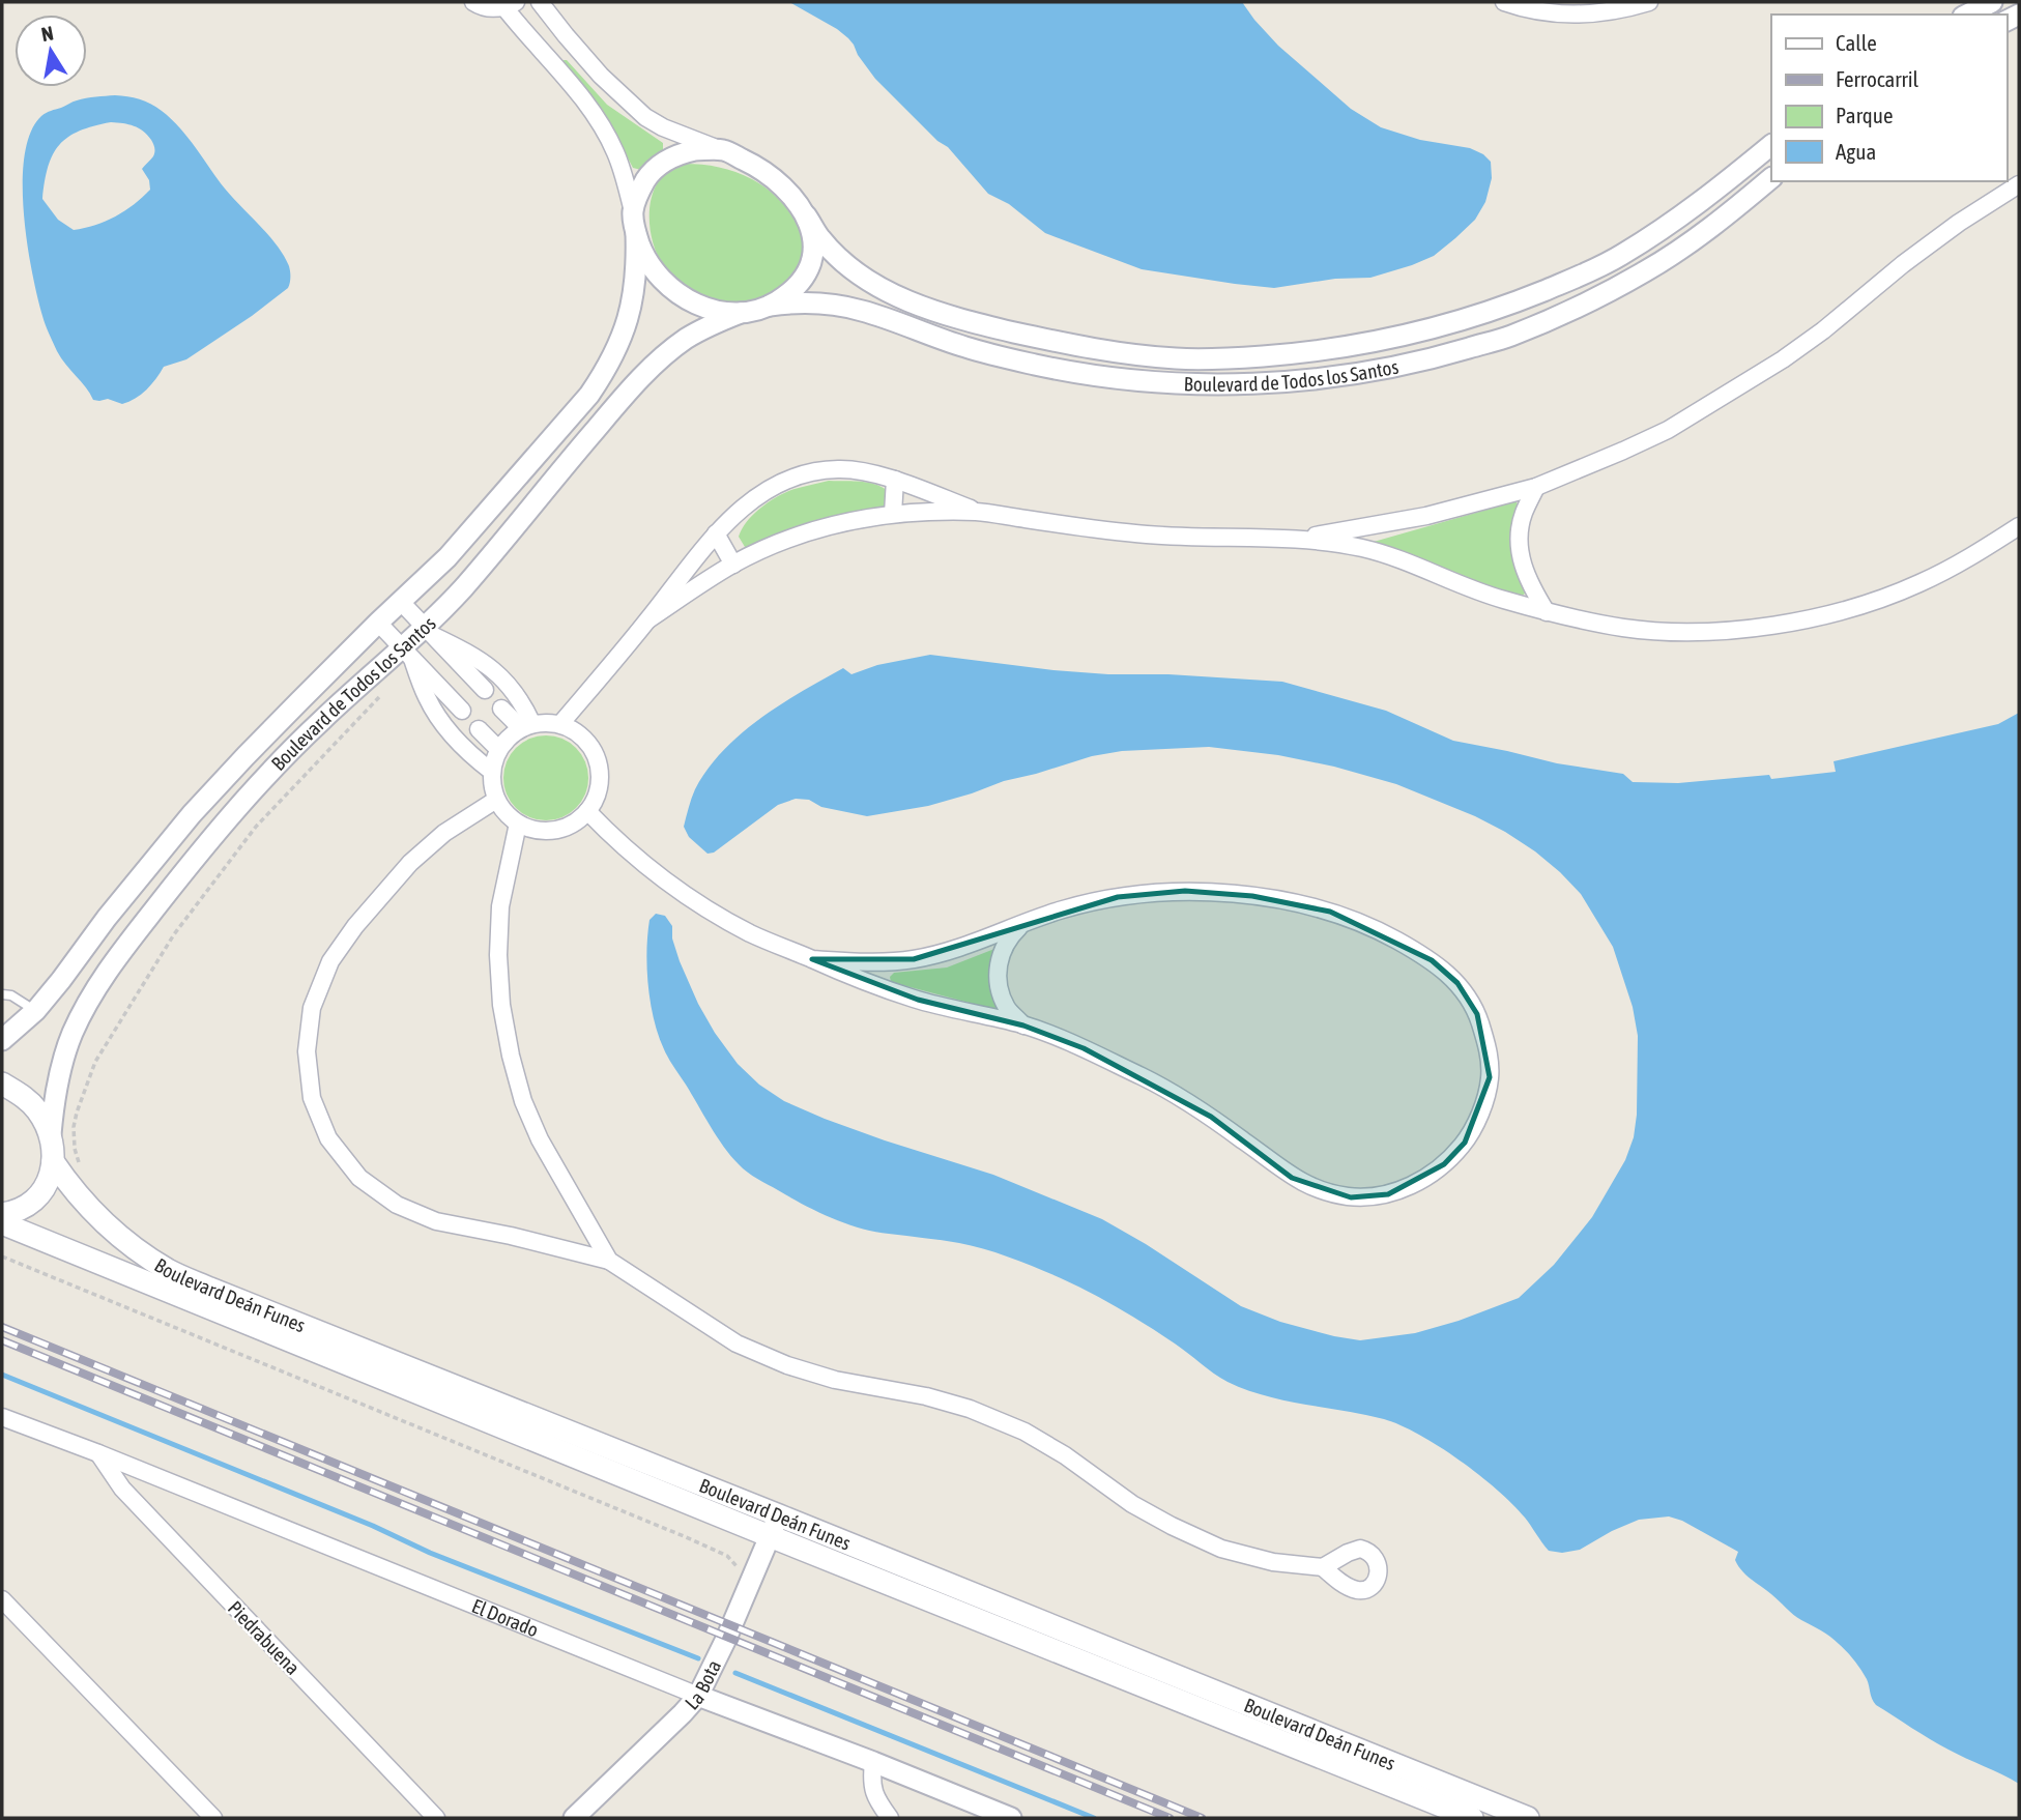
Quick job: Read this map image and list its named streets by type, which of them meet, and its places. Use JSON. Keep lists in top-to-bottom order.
{
  "streets": {
    "main road": ["Boulevard Deán Funes"],
    "street": [
      "Boulevard de Todos los Santos",
      "El Dorado",
      "Piedrabuena",
      "La Bota"
    ]
  },
  "crossings": [
    ["Boulevard Deán Funes", "La Bota"],
    ["El Dorado", "Piedrabuena"],
    ["El Dorado", "La Bota"]
  ],
  "legend": [
    "Calle",
    "Ferrocarril",
    "Parque",
    "Agua"
  ],
  "north": "top"
}
